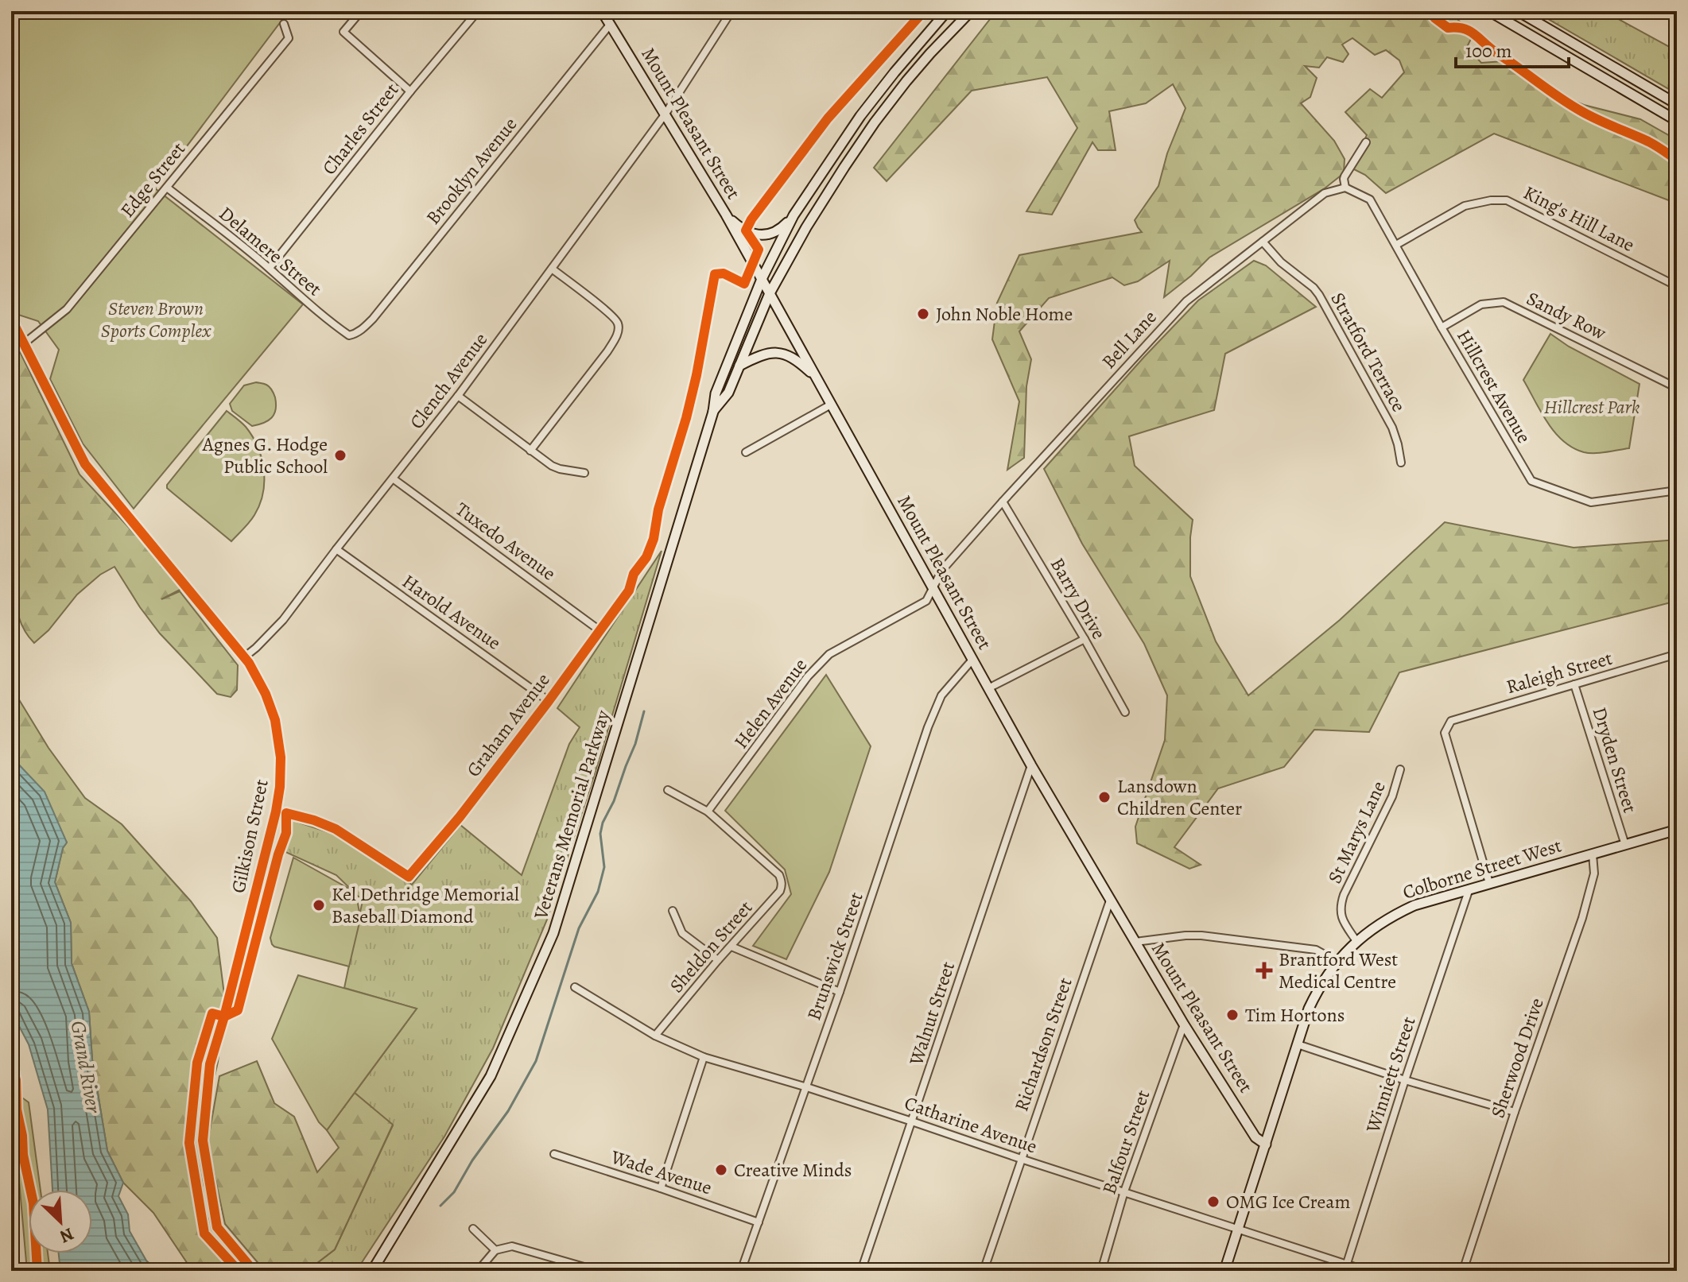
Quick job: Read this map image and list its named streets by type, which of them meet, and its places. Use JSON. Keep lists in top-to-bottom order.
{
  "streets": {
    "main road": ["Mount Pleasant Street", "Veterans Memorial Parkway", "Colborne Street West"],
    "street": [
      "Charles Street",
      "Brooklyn Avenue",
      "Edge Street",
      "King's Hill Lane",
      "Delamere Street",
      "Sandy Row",
      "Bell Lane",
      "Stratford Terrace",
      "Clench Avenue",
      "Hillcrest Avenue",
      "Tuxedo Avenue",
      "Barry Drive",
      "Harold Avenue",
      "Raleigh Street",
      "Helen Avenue",
      "Graham Avenue",
      "Dryden Street",
      "St Marys Lane",
      "Gilkison Street",
      "Sheldon Street",
      "Brunswick Street",
      "Walnut Street",
      "Richardson Street",
      "Sherwood Drive",
      "Winniett Street",
      "Catharine Avenue",
      "Balfour Street",
      "Wade Avenue"
    ]
  },
  "crossings": [
    ["Mount Pleasant Street", "Brooklyn Avenue"],
    ["Mount Pleasant Street", "Bell Lane"],
    ["Mount Pleasant Street", "Clench Avenue"],
    ["Mount Pleasant Street", "Helen Avenue"],
    ["Mount Pleasant Street", "Veterans Memorial Parkway"],
    ["Mount Pleasant Street", "Colborne Street West"],
    ["Mount Pleasant Street", "Brunswick Street"],
    ["Mount Pleasant Street", "Walnut Street"],
    ["Mount Pleasant Street", "Richardson Street"],
    ["Mount Pleasant Street", "Balfour Street"],
    ["Charles Street", "Delamere Street"],
    ["Brooklyn Avenue", "Delamere Street"],
    ["Edge Street", "Delamere Street"],
    ["Edge Street", "Gilkison Street"],
    ["King's Hill Lane", "Hillcrest Avenue"],
    ["Sandy Row", "Hillcrest Avenue"],
    ["Bell Lane", "Stratford Terrace"],
    ["Bell Lane", "Hillcrest Avenue"],
    ["Bell Lane", "Barry Drive"],
    ["Bell Lane", "Helen Avenue"],
    ["Clench Avenue", "Tuxedo Avenue"],
    ["Clench Avenue", "Harold Avenue"],
    ["Clench Avenue", "Gilkison Street"],
    ["Tuxedo Avenue", "Graham Avenue"],
    ["Harold Avenue", "Graham Avenue"],
    ["Raleigh Street", "Dryden Street"],
    ["Raleigh Street", "Colborne Street West"],
    ["Helen Avenue", "Sheldon Street"],
    ["Graham Avenue", "Gilkison Street"],
    ["Dryden Street", "Colborne Street West"],
    ["St Marys Lane", "Colborne Street West"],
    ["Colborne Street West", "Sherwood Drive"],
    ["Colborne Street West", "Winniett Street"],
    ["Colborne Street West", "Catharine Avenue"],
    ["Sheldon Street", "Catharine Avenue"],
    ["Brunswick Street", "Catharine Avenue"],
    ["Brunswick Street", "Wade Avenue"],
    ["Walnut Street", "Catharine Avenue"],
    ["Richardson Street", "Catharine Avenue"],
    ["Winniett Street", "Catharine Avenue"],
    ["Catharine Avenue", "Balfour Street"]
  ],
  "water": ["Grand River"],
  "parks": ["Steven Brown Sports Complex", "Hillcrest Park"],
  "places": {
    "other": [
      "John Noble Home",
      "Agnes G. Hodge Public School",
      "Lansdown Children Center",
      "Kel Dethridge Memorial Baseball Diamond",
      "Tim Hortons",
      "Creative Minds",
      "OMG Ice Cream"
    ],
    "health": ["Brantford West Medical Centre"]
  },
  "scale_bar": "100 m",
  "north": "bottom right"
}
